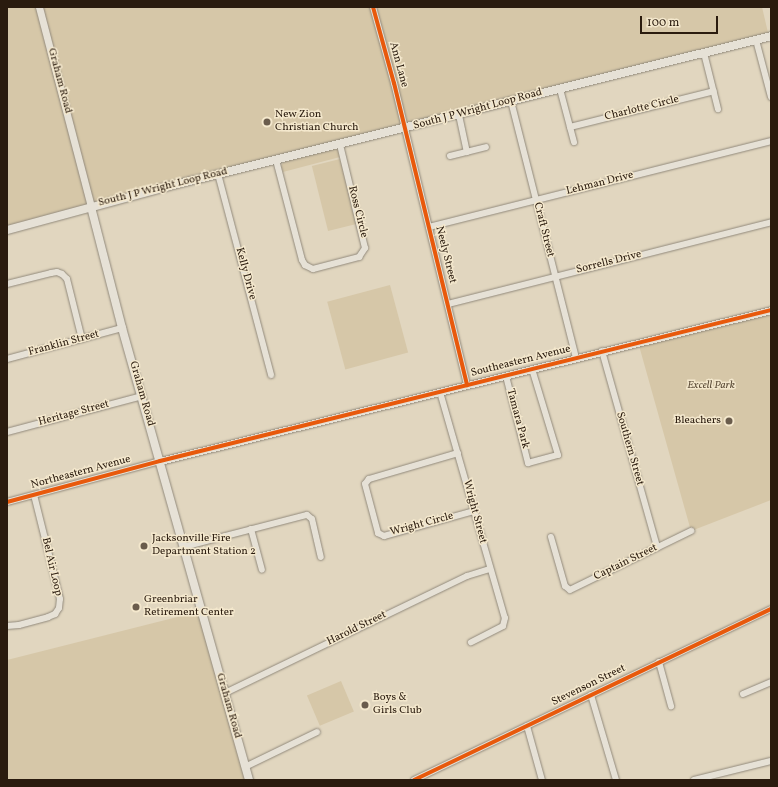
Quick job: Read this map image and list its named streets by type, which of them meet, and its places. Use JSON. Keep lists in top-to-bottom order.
{
  "streets": {
    "main road": ["Graham Road", "South J P Wright Loop Road"],
    "street": [
      "Ann Lane",
      "Charlotte Circle",
      "Lehman Drive",
      "Ross Circle",
      "Craft Street",
      "Neely Street",
      "Sorrells Drive",
      "Kelly Drive",
      "Franklin Street",
      "Southeastern Avenue",
      "Heritage Street",
      "Tamara Park",
      "Southern Street",
      "Northeastern Avenue",
      "Wright Street",
      "Wright Circle",
      "Captain Street",
      "Bel Air Loop",
      "Harold Street",
      "Stevenson Street"
    ]
  },
  "crossings": [
    ["Ann Lane", "South J P Wright Loop Road"],
    ["Ann Lane", "Neely Street"],
    ["Graham Road", "South J P Wright Loop Road"],
    ["Graham Road", "Franklin Street"],
    ["Graham Road", "Southeastern Avenue"],
    ["Graham Road", "Heritage Street"],
    ["Graham Road", "Northeastern Avenue"],
    ["Graham Road", "Harold Street"],
    ["South J P Wright Loop Road", "Ross Circle"],
    ["South J P Wright Loop Road", "Craft Street"],
    ["South J P Wright Loop Road", "Neely Street"],
    ["South J P Wright Loop Road", "Kelly Drive"],
    ["Lehman Drive", "Craft Street"],
    ["Lehman Drive", "Neely Street"],
    ["Craft Street", "Sorrells Drive"],
    ["Craft Street", "Southeastern Avenue"],
    ["Neely Street", "Sorrells Drive"],
    ["Neely Street", "Southeastern Avenue"],
    ["Southeastern Avenue", "Tamara Park"],
    ["Southeastern Avenue", "Southern Street"],
    ["Southeastern Avenue", "Northeastern Avenue"],
    ["Southeastern Avenue", "Wright Street"],
    ["Southern Street", "Captain Street"],
    ["Northeastern Avenue", "Bel Air Loop"],
    ["Wright Street", "Wright Circle"],
    ["Wright Street", "Harold Street"]
  ],
  "parks": ["Excell Park"],
  "places": [
    "New Zion Christian Church",
    "Bleachers",
    "Jacksonville Fire Department Station 2",
    "Greenbriar Retirement Center",
    "Boys & Girls Club"
  ],
  "scale_bar": "100 m"
}
